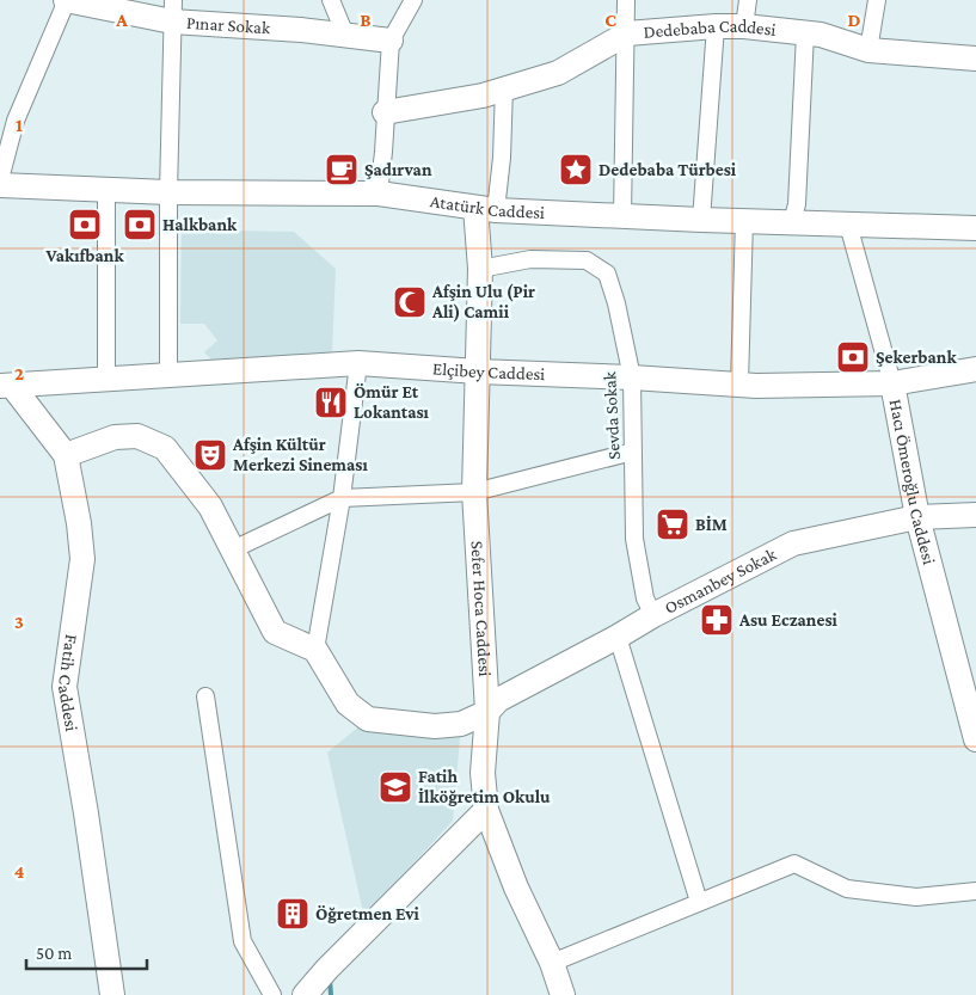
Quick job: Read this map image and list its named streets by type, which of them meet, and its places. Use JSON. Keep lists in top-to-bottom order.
{
  "streets": {
    "street": [
      "Pınar Sokak",
      "Dedebaba Caddesi",
      "Atatürk Caddesi",
      "Elçibey Caddesi",
      "Sevda Sokak",
      "Hacı Ömeroğlu Caddesi",
      "Osmanbey Sokak",
      "Sefer Hoca Caddesi",
      "Fatih Caddesi"
    ]
  },
  "crossings": [
    ["Atatürk Caddesi", "Hacı Ömeroğlu Caddesi"],
    ["Atatürk Caddesi", "Sefer Hoca Caddesi"],
    ["Elçibey Caddesi", "Sevda Sokak"],
    ["Elçibey Caddesi", "Hacı Ömeroğlu Caddesi"],
    ["Elçibey Caddesi", "Sefer Hoca Caddesi"],
    ["Elçibey Caddesi", "Fatih Caddesi"],
    ["Sevda Sokak", "Osmanbey Sokak"],
    ["Sevda Sokak", "Sefer Hoca Caddesi"],
    ["Hacı Ömeroğlu Caddesi", "Osmanbey Sokak"],
    ["Osmanbey Sokak", "Sefer Hoca Caddesi"]
  ],
  "places": {
    "cafe": ["Şadırvan"],
    "place": ["Dedebaba Türbesi"],
    "bank": ["Vakıfbank", "Halkbank", "Şekerbank"],
    "mosque": ["Afşin Ulu (Pir Ali) Camii"],
    "restaurant": ["Ömür Et Lokantası"],
    "theatre": ["Afşin Kültür Merkezi Sineması"],
    "supermarket": ["BİM"],
    "pharmacy": ["Asu Eczanesi"],
    "school or university": ["Fatih İlköğretim Okulu"],
    "building": ["Öğretmen Evi"]
  },
  "scale_bar": "50 m",
  "grid": {
    "columns": [
      "A",
      "B",
      "C",
      "D"
    ],
    "rows": [
      "1",
      "2",
      "3",
      "4"
    ]
  }
}
